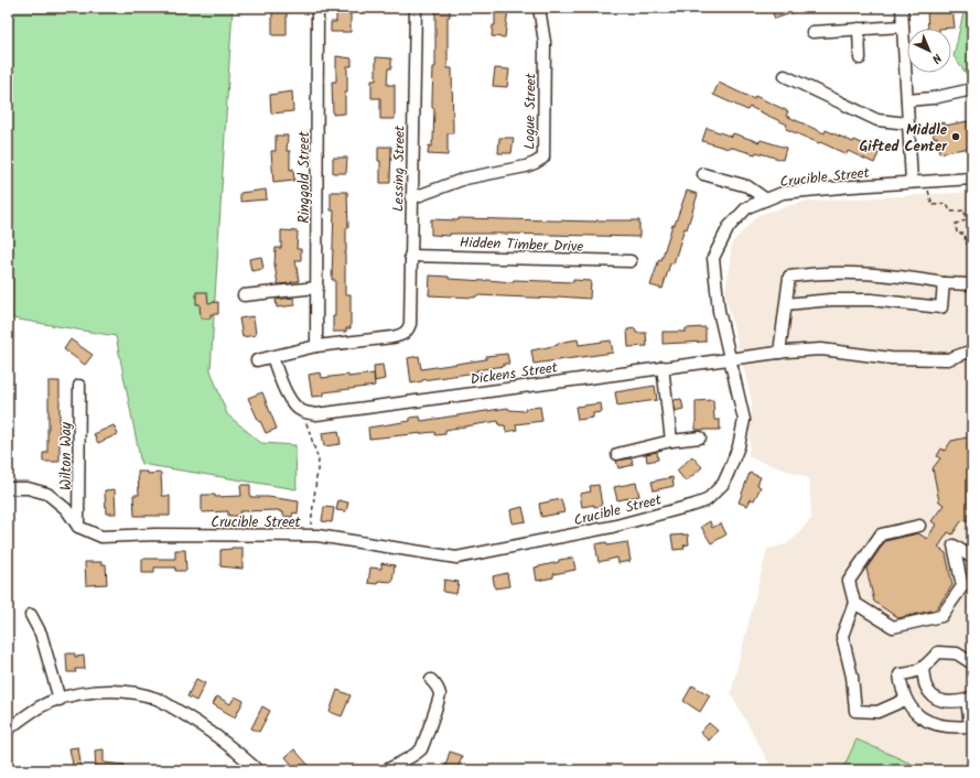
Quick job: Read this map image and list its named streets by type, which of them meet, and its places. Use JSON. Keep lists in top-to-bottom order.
{
  "streets": {
    "street": [
      "Logue Street",
      "Lessing Street",
      "Crucible Street",
      "Ringgold Street",
      "Hidden Timber Drive",
      "Dickens Street",
      "Wilton Way"
    ]
  },
  "crossings": [
    ["Logue Street", "Lessing Street"],
    ["Lessing Street", "Ringgold Street"],
    ["Lessing Street", "Hidden Timber Drive"],
    ["Crucible Street", "Dickens Street"],
    ["Crucible Street", "Wilton Way"]
  ],
  "places": ["Middle Gifted Center"],
  "north": "bottom right"
}
